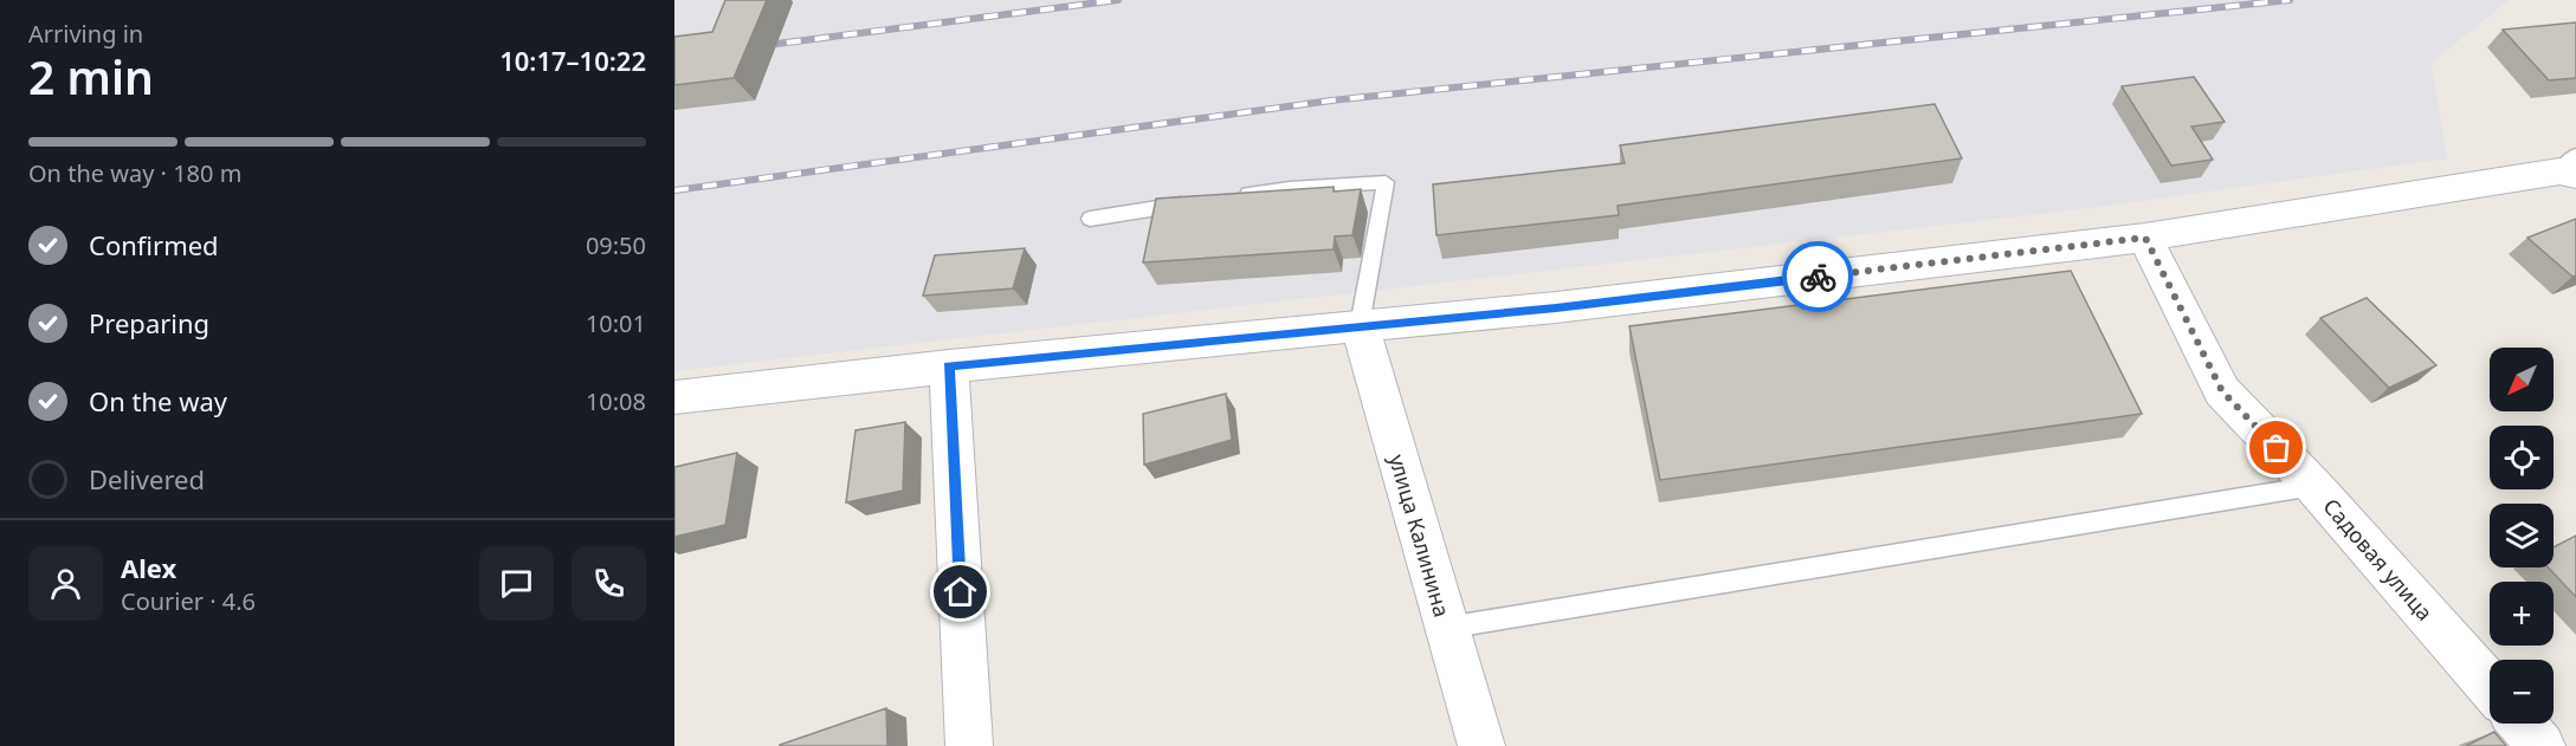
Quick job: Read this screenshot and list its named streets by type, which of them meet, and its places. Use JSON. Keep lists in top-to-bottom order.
{
  "streets": {
    "street": ["улица Калинина", "Садовая улица"]
  },
  "north": "bottom left",
  "page": {
    "heading": ["2 min", "Arriving in", "10:17–10:22"],
    "panel": ["Alex", "Courier · 4.6"],
    "bar": "On the way · 180 m",
    "list": [
      ["Confirmed", "09:50"],
      ["Preparing", "10:01"],
      ["On the way", "10:08"],
      "Delivered"
    ],
    "map_buttons": ["+", "−"]
  }
}
